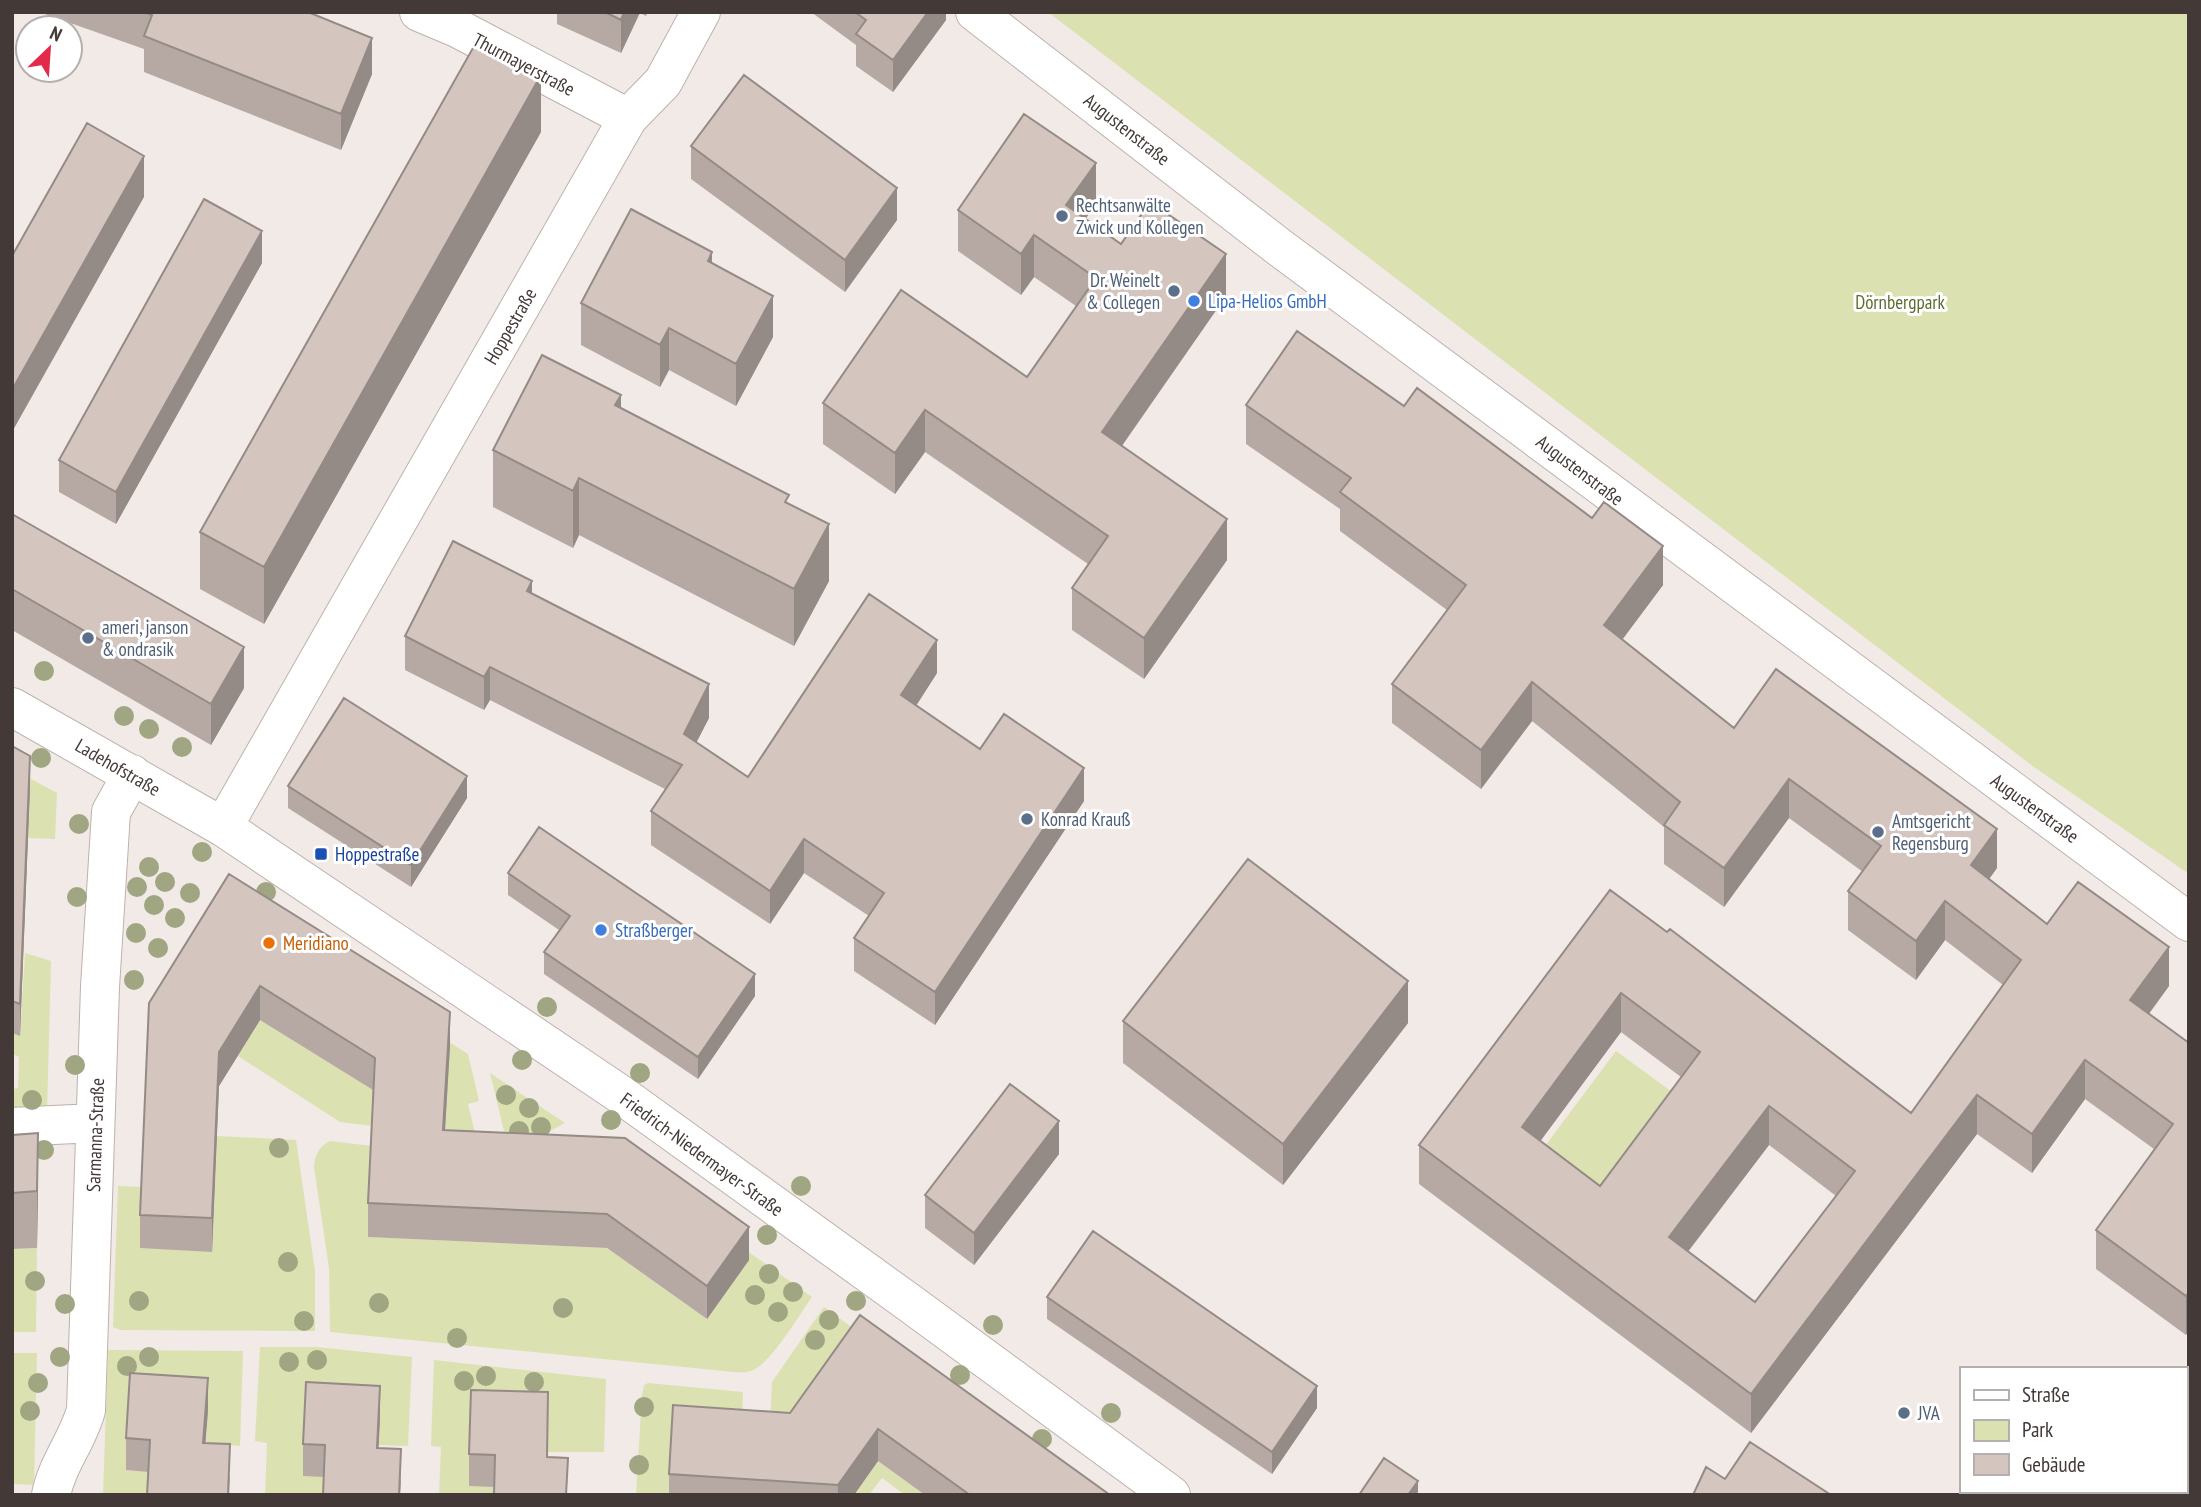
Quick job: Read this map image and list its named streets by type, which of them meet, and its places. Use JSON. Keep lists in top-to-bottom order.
{
  "streets": {
    "street": [
      "Thurmayerstraße",
      "Augustenstraße",
      "Hoppestraße",
      "Ladehofstraße",
      "Sarmanna-Straße",
      "Friedrich-Niedermayer-Straße"
    ]
  },
  "crossings": [
    ["Thurmayerstraße", "Hoppestraße"],
    ["Hoppestraße", "Ladehofstraße"],
    ["Hoppestraße", "Friedrich-Niedermayer-Straße"],
    ["Ladehofstraße", "Sarmanna-Straße"],
    ["Ladehofstraße", "Friedrich-Niedermayer-Straße"]
  ],
  "parks": ["Dörnbergpark"],
  "places": {
    "other": [
      "Rechtsanwälte Zwick und Kollegen",
      "Dr. Weinelt & Collegen",
      "Lipa-Helios GmbH",
      "ameri, janson & ondrasik",
      "Konrad Krauß",
      "Amtsgericht Regensburg",
      "Straßberger",
      "Meridiano",
      "JVA"
    ],
    "transit": ["Hoppestraße"]
  },
  "legend": ["Straße", "Park", "Gebäude"],
  "north": "top right"
}
